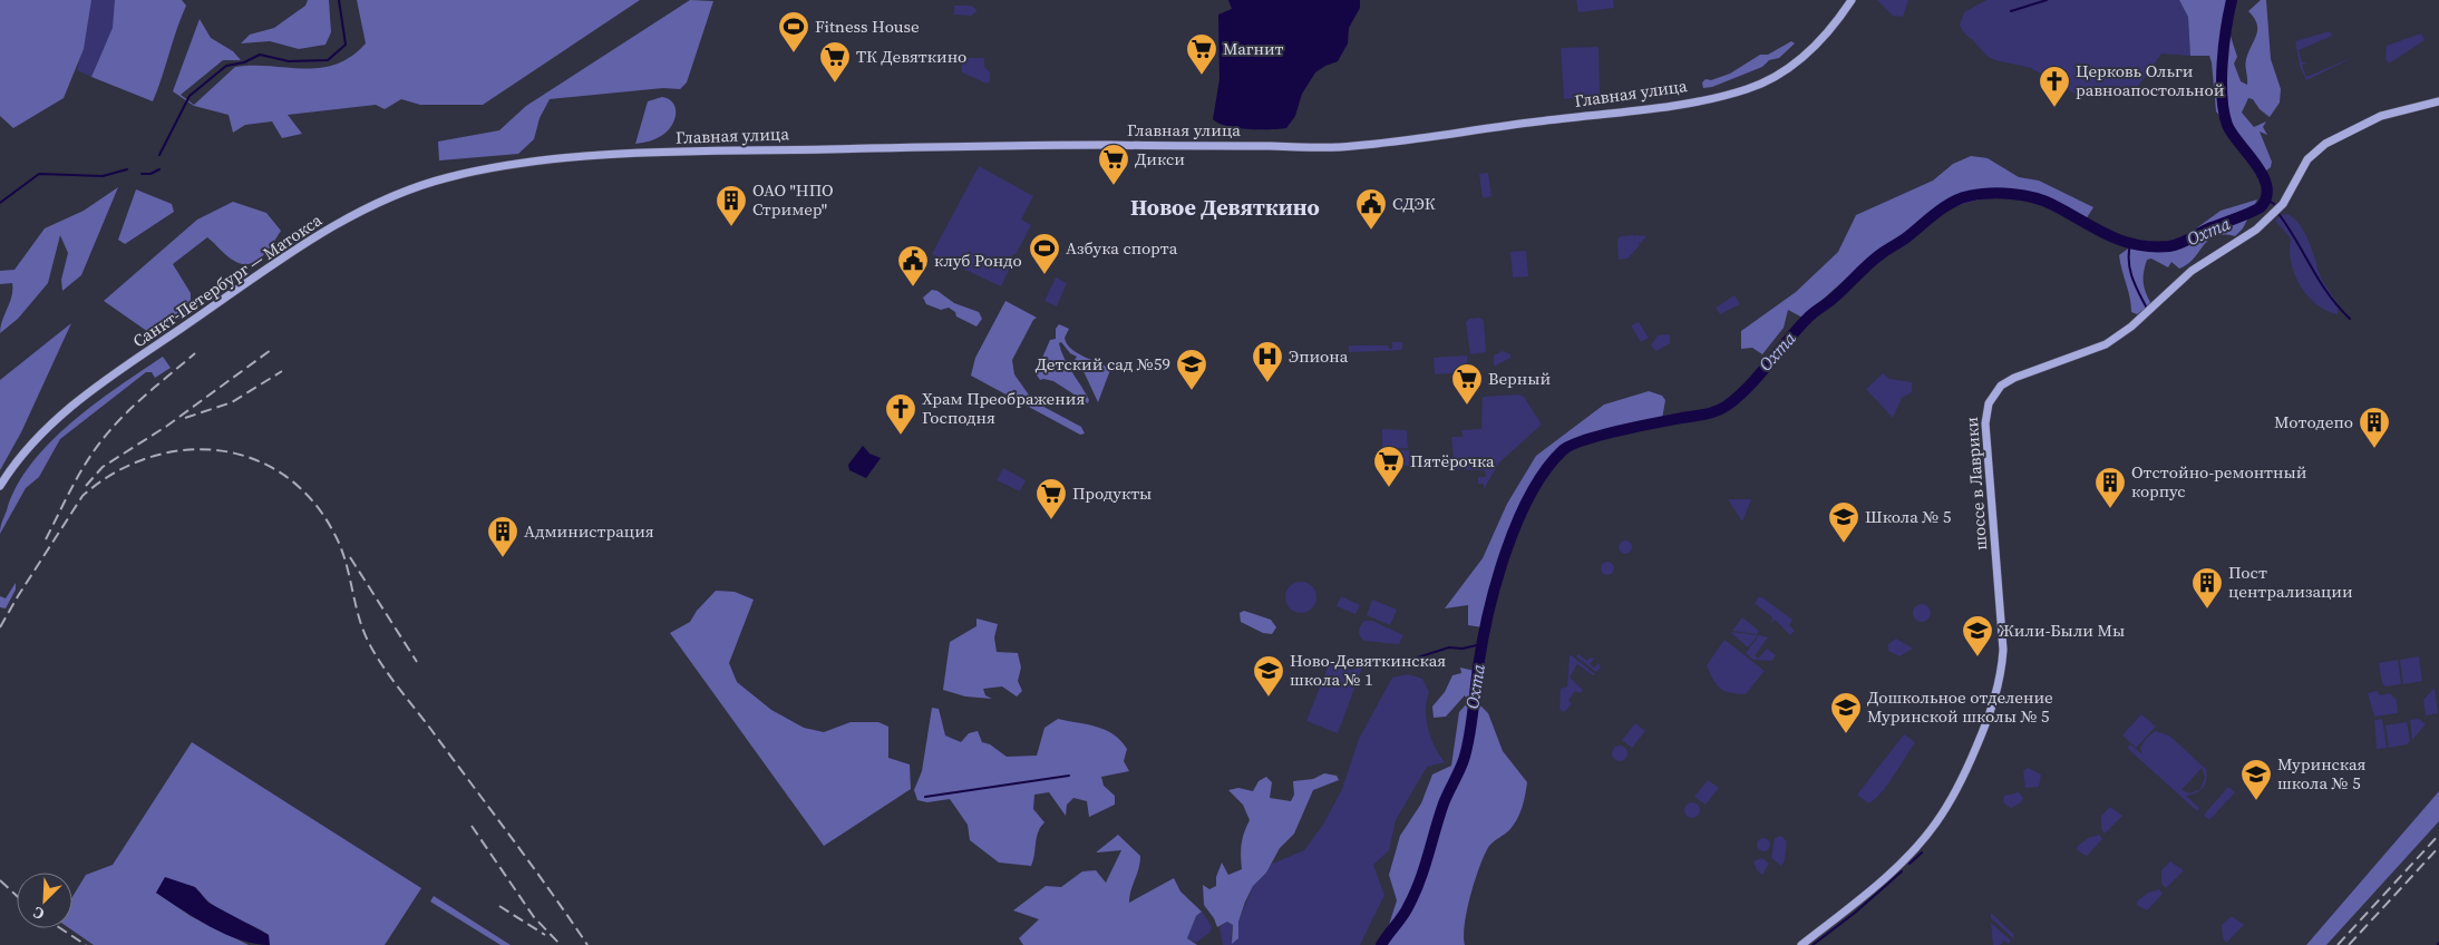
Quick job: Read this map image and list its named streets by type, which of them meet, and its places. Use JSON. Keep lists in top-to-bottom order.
{
  "streets": {
    "main road": ["Главная улица", "Санкт-Петербург — Матокса", "шоссе в Лаврики"]
  },
  "crossings": [
    ["Главная улица", "Санкт-Петербург — Матокса"]
  ],
  "districts": ["Новое Девяткино"],
  "water": ["Охта"],
  "places": {
    "sports": ["Fitness House", "Азбука спорта"],
    "supermarket": [
      "Магнит",
      "ТК Девяткино",
      "Дикси",
      "Верный",
      "Пятёрочка",
      "Продукты"
    ],
    "church": ["Церковь Ольги равноапостольной", "Храм Преображения Господня"],
    "building": [
      "ОАО \"НПО Стример\"",
      "Мотодепо",
      "Отстойно-ремонтный корпус",
      "Администрация",
      "Пост централизации"
    ],
    "public building": ["СДЭК", "клуб Рондо"],
    "hospital": ["Эпиона"],
    "school or university": [
      "Детский сад №59",
      "Школа № 5",
      "Жили-Были Мы",
      "Ново-Девяткинская школа № 1",
      "Дошкольное отделение Муринской школы № 5",
      "Муринская школа № 5"
    ]
  },
  "north": "bottom left"
}
